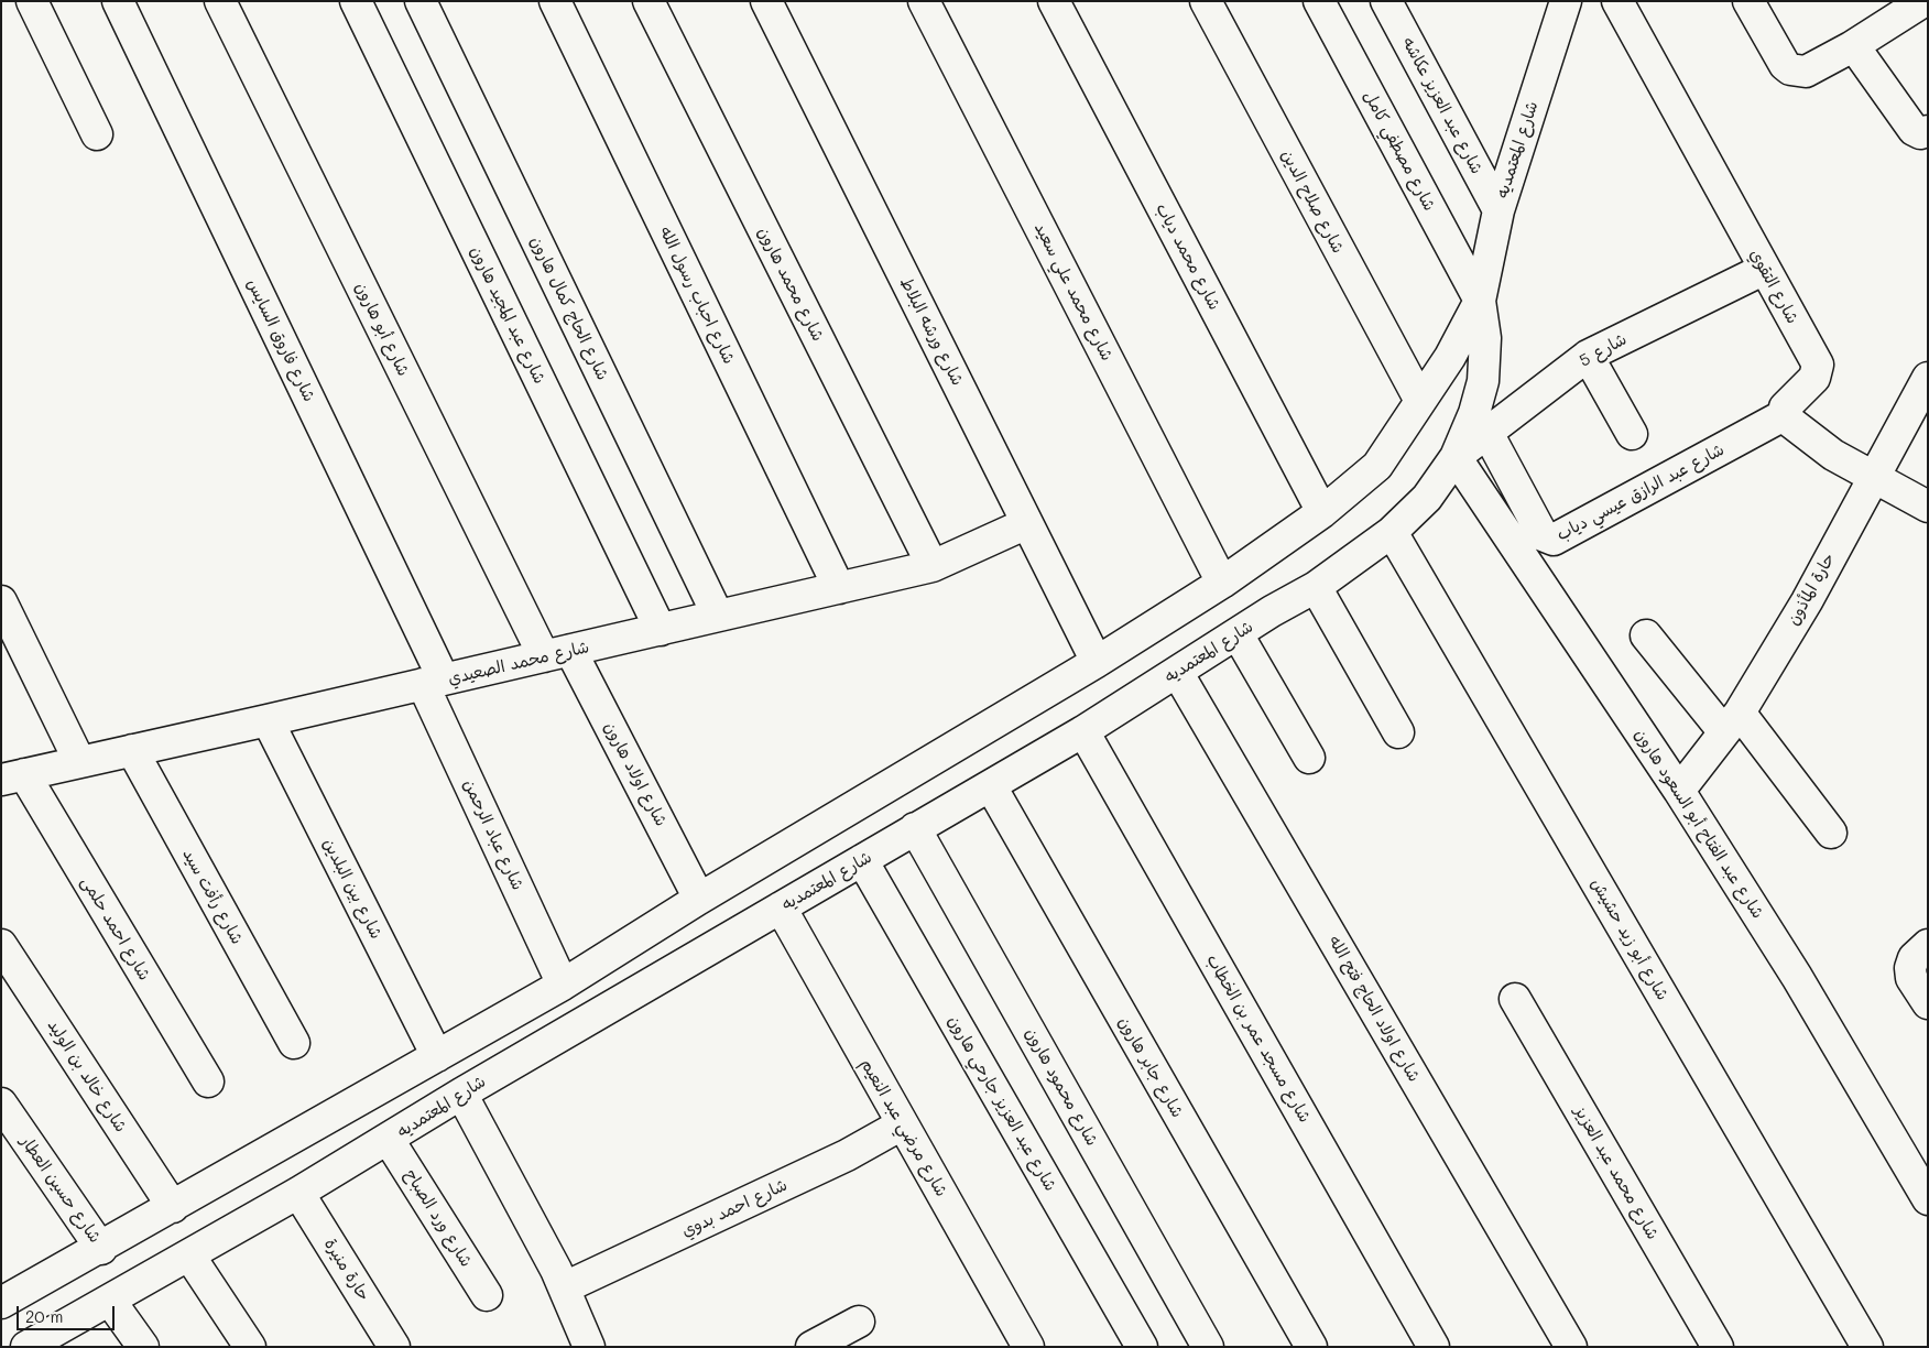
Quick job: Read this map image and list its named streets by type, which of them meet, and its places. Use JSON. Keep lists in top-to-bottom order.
{
  "streets": {
    "street": [
      "شارع عبد العزيز عكاشه",
      "شارع المعتمديه",
      "شارع مصطفي كامل",
      "شارع صلاح الدين",
      "شارع محمد دياب",
      "شارع محمد هارون",
      "شارع التقوي",
      "شارع محمد علي سعيد",
      "شارع احباب رسول الله",
      "شارع الحاج كمال هارون",
      "شارع عبد المجيد هارون",
      "شارع أبو هارون",
      "شارع ورشه البلاط",
      "شارع فاروق السايس",
      "شارع 5",
      "شارع عبد الرازق عيسي دياب",
      "حارة المأذون",
      "شارع محمد الصعيدي",
      "شارع اولاد هارون",
      "شارع عبد الفتاح أبو السعود هارون",
      "شارع عباد الرحمن",
      "شارع بين البلدين",
      "شارع رأفت سيد",
      "شارع احمد حلمى",
      "شارع أبو زيد حشيش",
      "شارع اولاد الحاج فتح الله",
      "شارع مسجد عمر بن الخطاب",
      "شارع جابر هارون",
      "شارع خالد بن الوليد",
      "شارع محمود هارون",
      "شارع عبد العزيز جارحي هارون",
      "شارع مرضي عبد النعيم",
      "شارع محمد عبد العزيز",
      "شارع حسين العطار",
      "شارع احمد بدوي",
      "شارع ورد الصباح",
      "حارة منيرة"
    ]
  },
  "crossings": [
    ["شارع عبد العزيز عكاشه", "شارع المعتمديه"],
    ["شارع المعتمديه", "شارع مصطفي كامل"],
    ["شارع المعتمديه", "شارع صلاح الدين"],
    ["شارع المعتمديه", "شارع محمد دياب"],
    ["شارع المعتمديه", "شارع محمد علي سعيد"],
    ["شارع المعتمديه", "شارع ورشه البلاط"],
    ["شارع المعتمديه", "شارع 5"],
    ["شارع المعتمديه", "شارع اولاد هارون"],
    ["شارع المعتمديه", "شارع عبد الفتاح أبو السعود هارون"],
    ["شارع المعتمديه", "شارع عباد الرحمن"],
    ["شارع المعتمديه", "شارع بين البلدين"],
    ["شارع المعتمديه", "شارع أبو زيد حشيش"],
    ["شارع المعتمديه", "شارع اولاد الحاج فتح الله"],
    ["شارع المعتمديه", "شارع مسجد عمر بن الخطاب"],
    ["شارع المعتمديه", "شارع جابر هارون"],
    ["شارع المعتمديه", "شارع خالد بن الوليد"],
    ["شارع المعتمديه", "شارع محمود هارون"],
    ["شارع المعتمديه", "شارع عبد العزيز جارحي هارون"],
    ["شارع المعتمديه", "شارع مرضي عبد النعيم"],
    ["شارع المعتمديه", "شارع حسين العطار"],
    ["شارع المعتمديه", "شارع ورد الصباح"],
    ["شارع المعتمديه", "حارة منيرة"],
    ["شارع محمد هارون", "شارع محمد الصعيدي"],
    ["شارع التقوي", "شارع 5"],
    ["شارع التقوي", "شارع عبد الرازق عيسي دياب"],
    ["شارع احباب رسول الله", "شارع محمد الصعيدي"],
    ["شارع الحاج كمال هارون", "شارع محمد الصعيدي"],
    ["شارع عبد المجيد هارون", "شارع محمد الصعيدي"],
    ["شارع أبو هارون", "شارع محمد الصعيدي"],
    ["شارع أبو هارون", "شارع اولاد هارون"],
    ["شارع ورشه البلاط", "شارع محمد الصعيدي"],
    ["شارع فاروق السايس", "شارع محمد الصعيدي"],
    ["شارع فاروق السايس", "شارع عباد الرحمن"],
    ["شارع 5", "شارع عبد الرازق عيسي دياب"],
    ["شارع 5", "شارع عبد الفتاح أبو السعود هارون"],
    ["حارة المأذون", "شارع عبد الفتاح أبو السعود هارون"],
    ["شارع محمد الصعيدي", "شارع اولاد هارون"],
    ["شارع محمد الصعيدي", "شارع عباد الرحمن"],
    ["شارع محمد الصعيدي", "شارع بين البلدين"],
    ["شارع محمد الصعيدي", "شارع رأفت سيد"],
    ["شارع محمد الصعيدي", "شارع احمد حلمى"],
    ["شارع مرضي عبد النعيم", "شارع احمد بدوي"]
  ],
  "scale_bar": "20 m"
}
